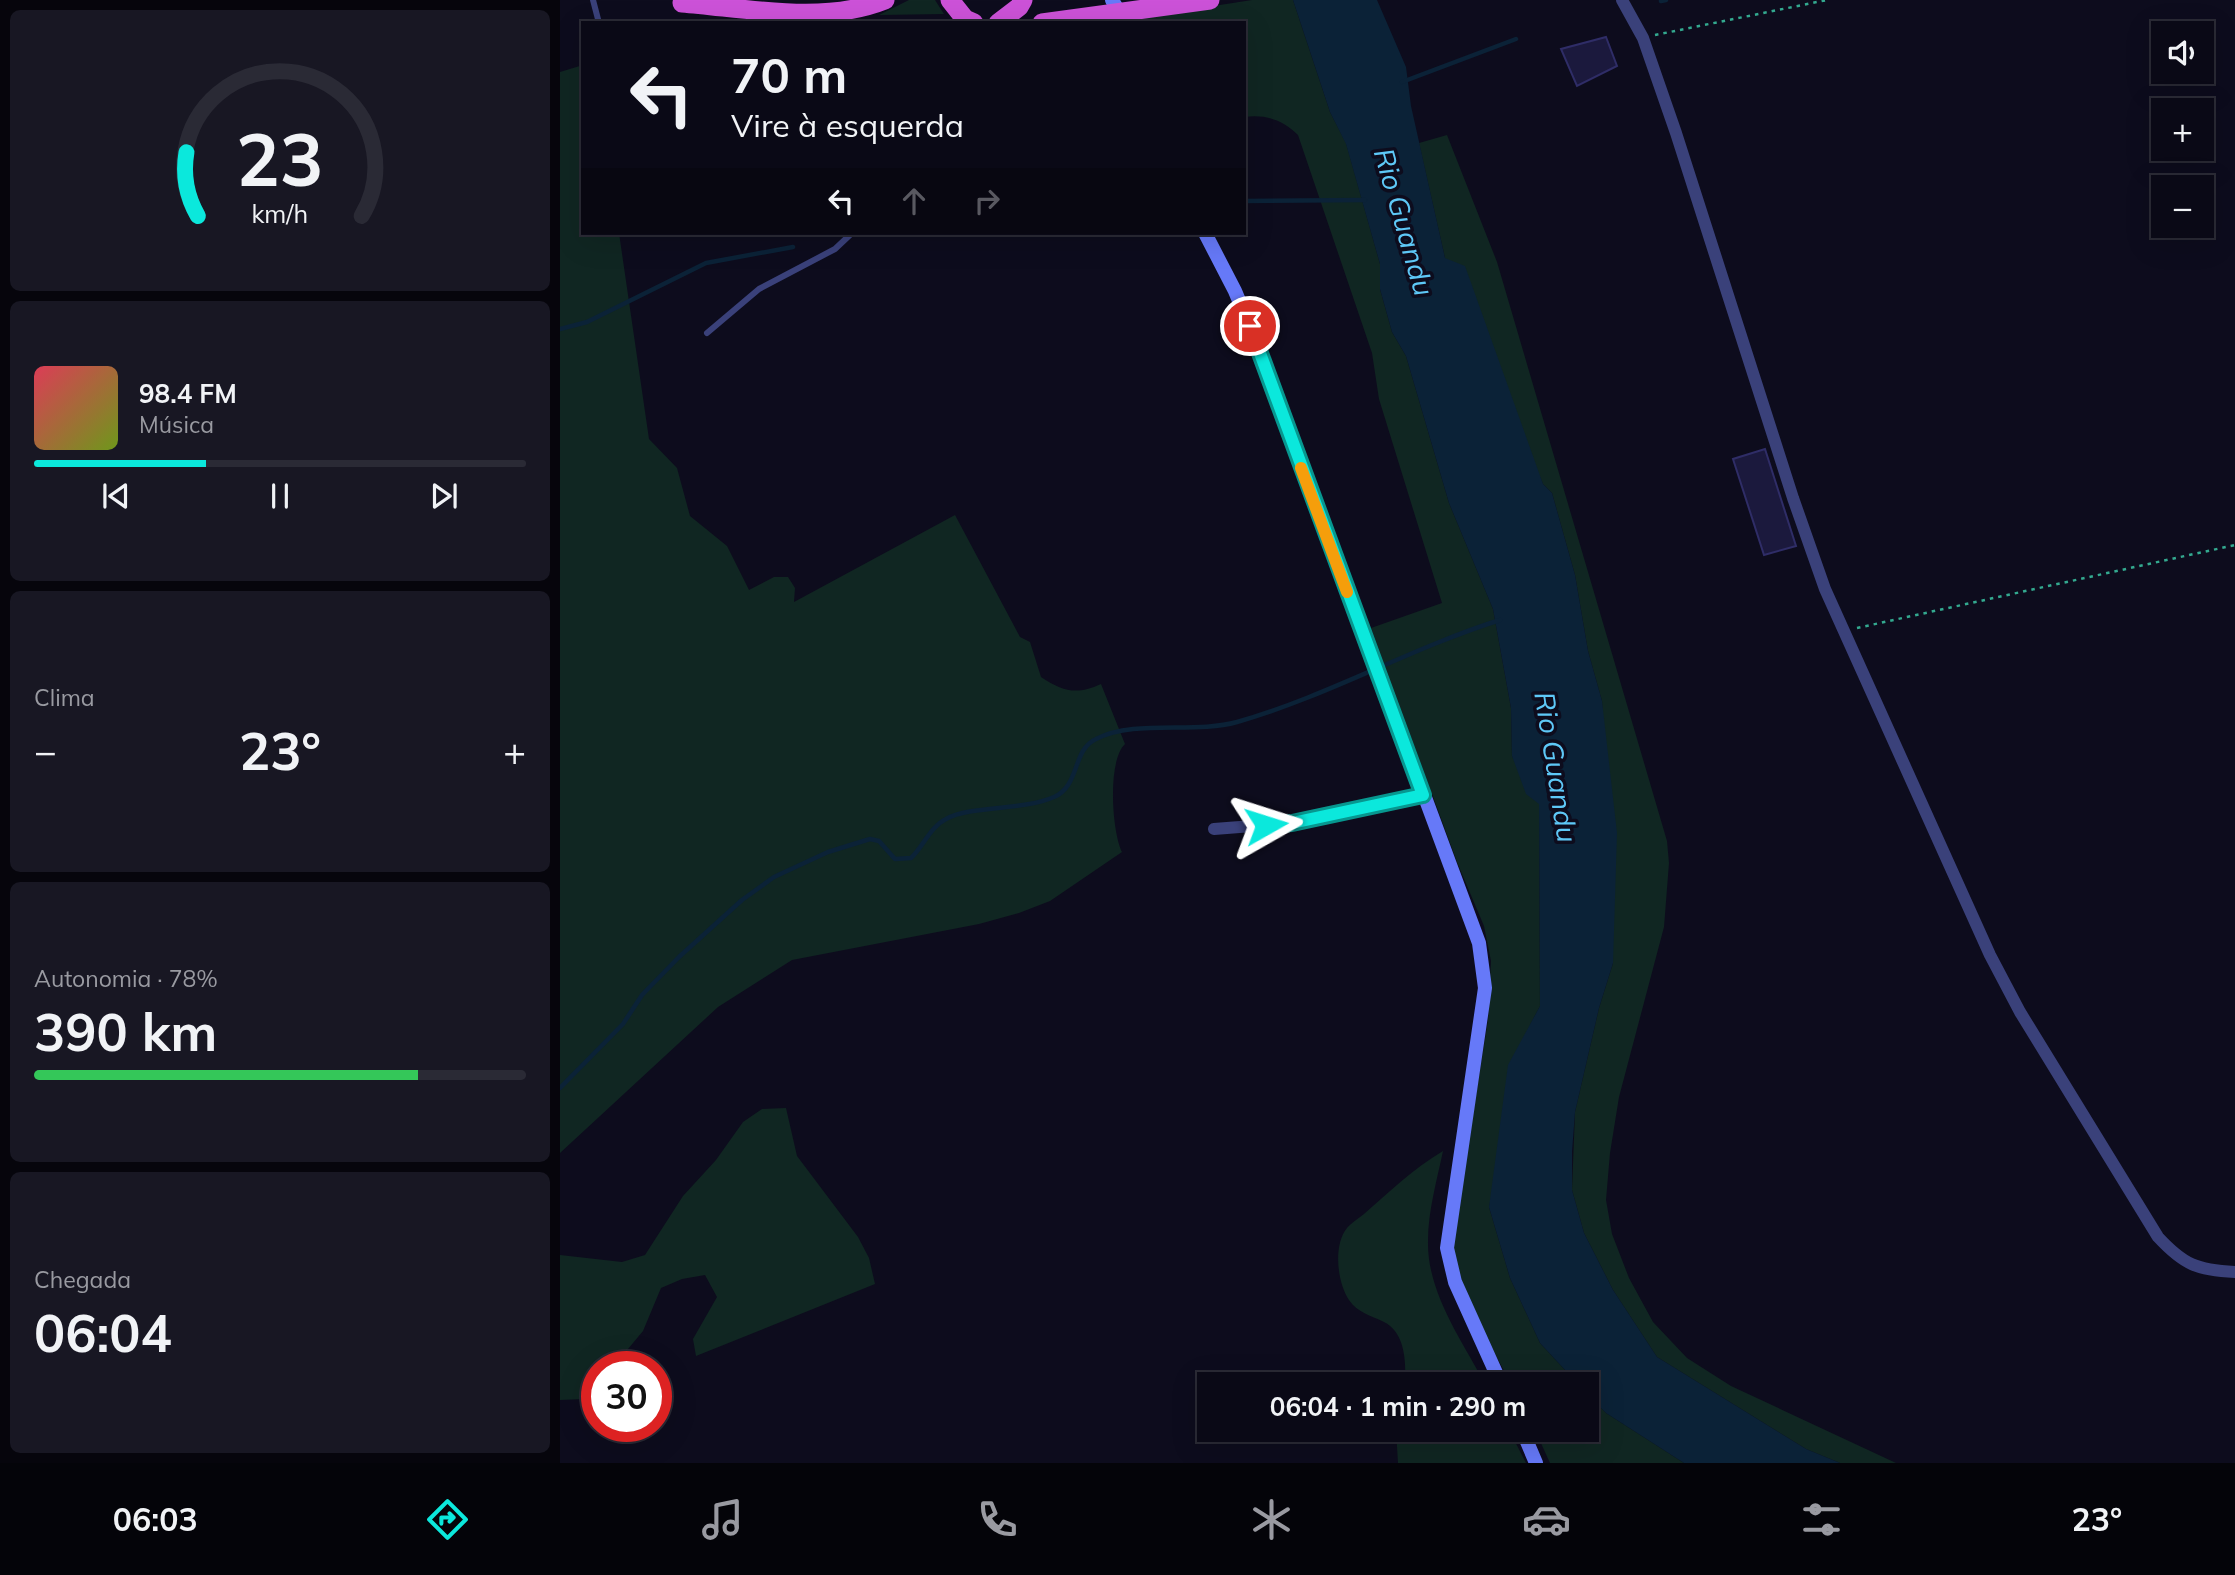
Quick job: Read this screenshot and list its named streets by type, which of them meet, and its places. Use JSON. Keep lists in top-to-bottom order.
{
  "water": ["Rio Guandu"],
  "page": {
    "map_buttons": ["+", "−"],
    "turn": ["70 m", "Vire à esquerda"],
    "song": ["98.4 FM", "Música"],
    "tile": [
      "Clima",
      ["Autonomia · 78%", "390 km"],
      ["Chegada", "06:04"]
    ],
    "heat": ["−", "23°", "+"],
    "limit": "30",
    "trip": "06:04 · 1 min · 290 m",
    "tabs": ["06:03", "23°"],
    "gauge": ["23", "km/h"]
  }
}
